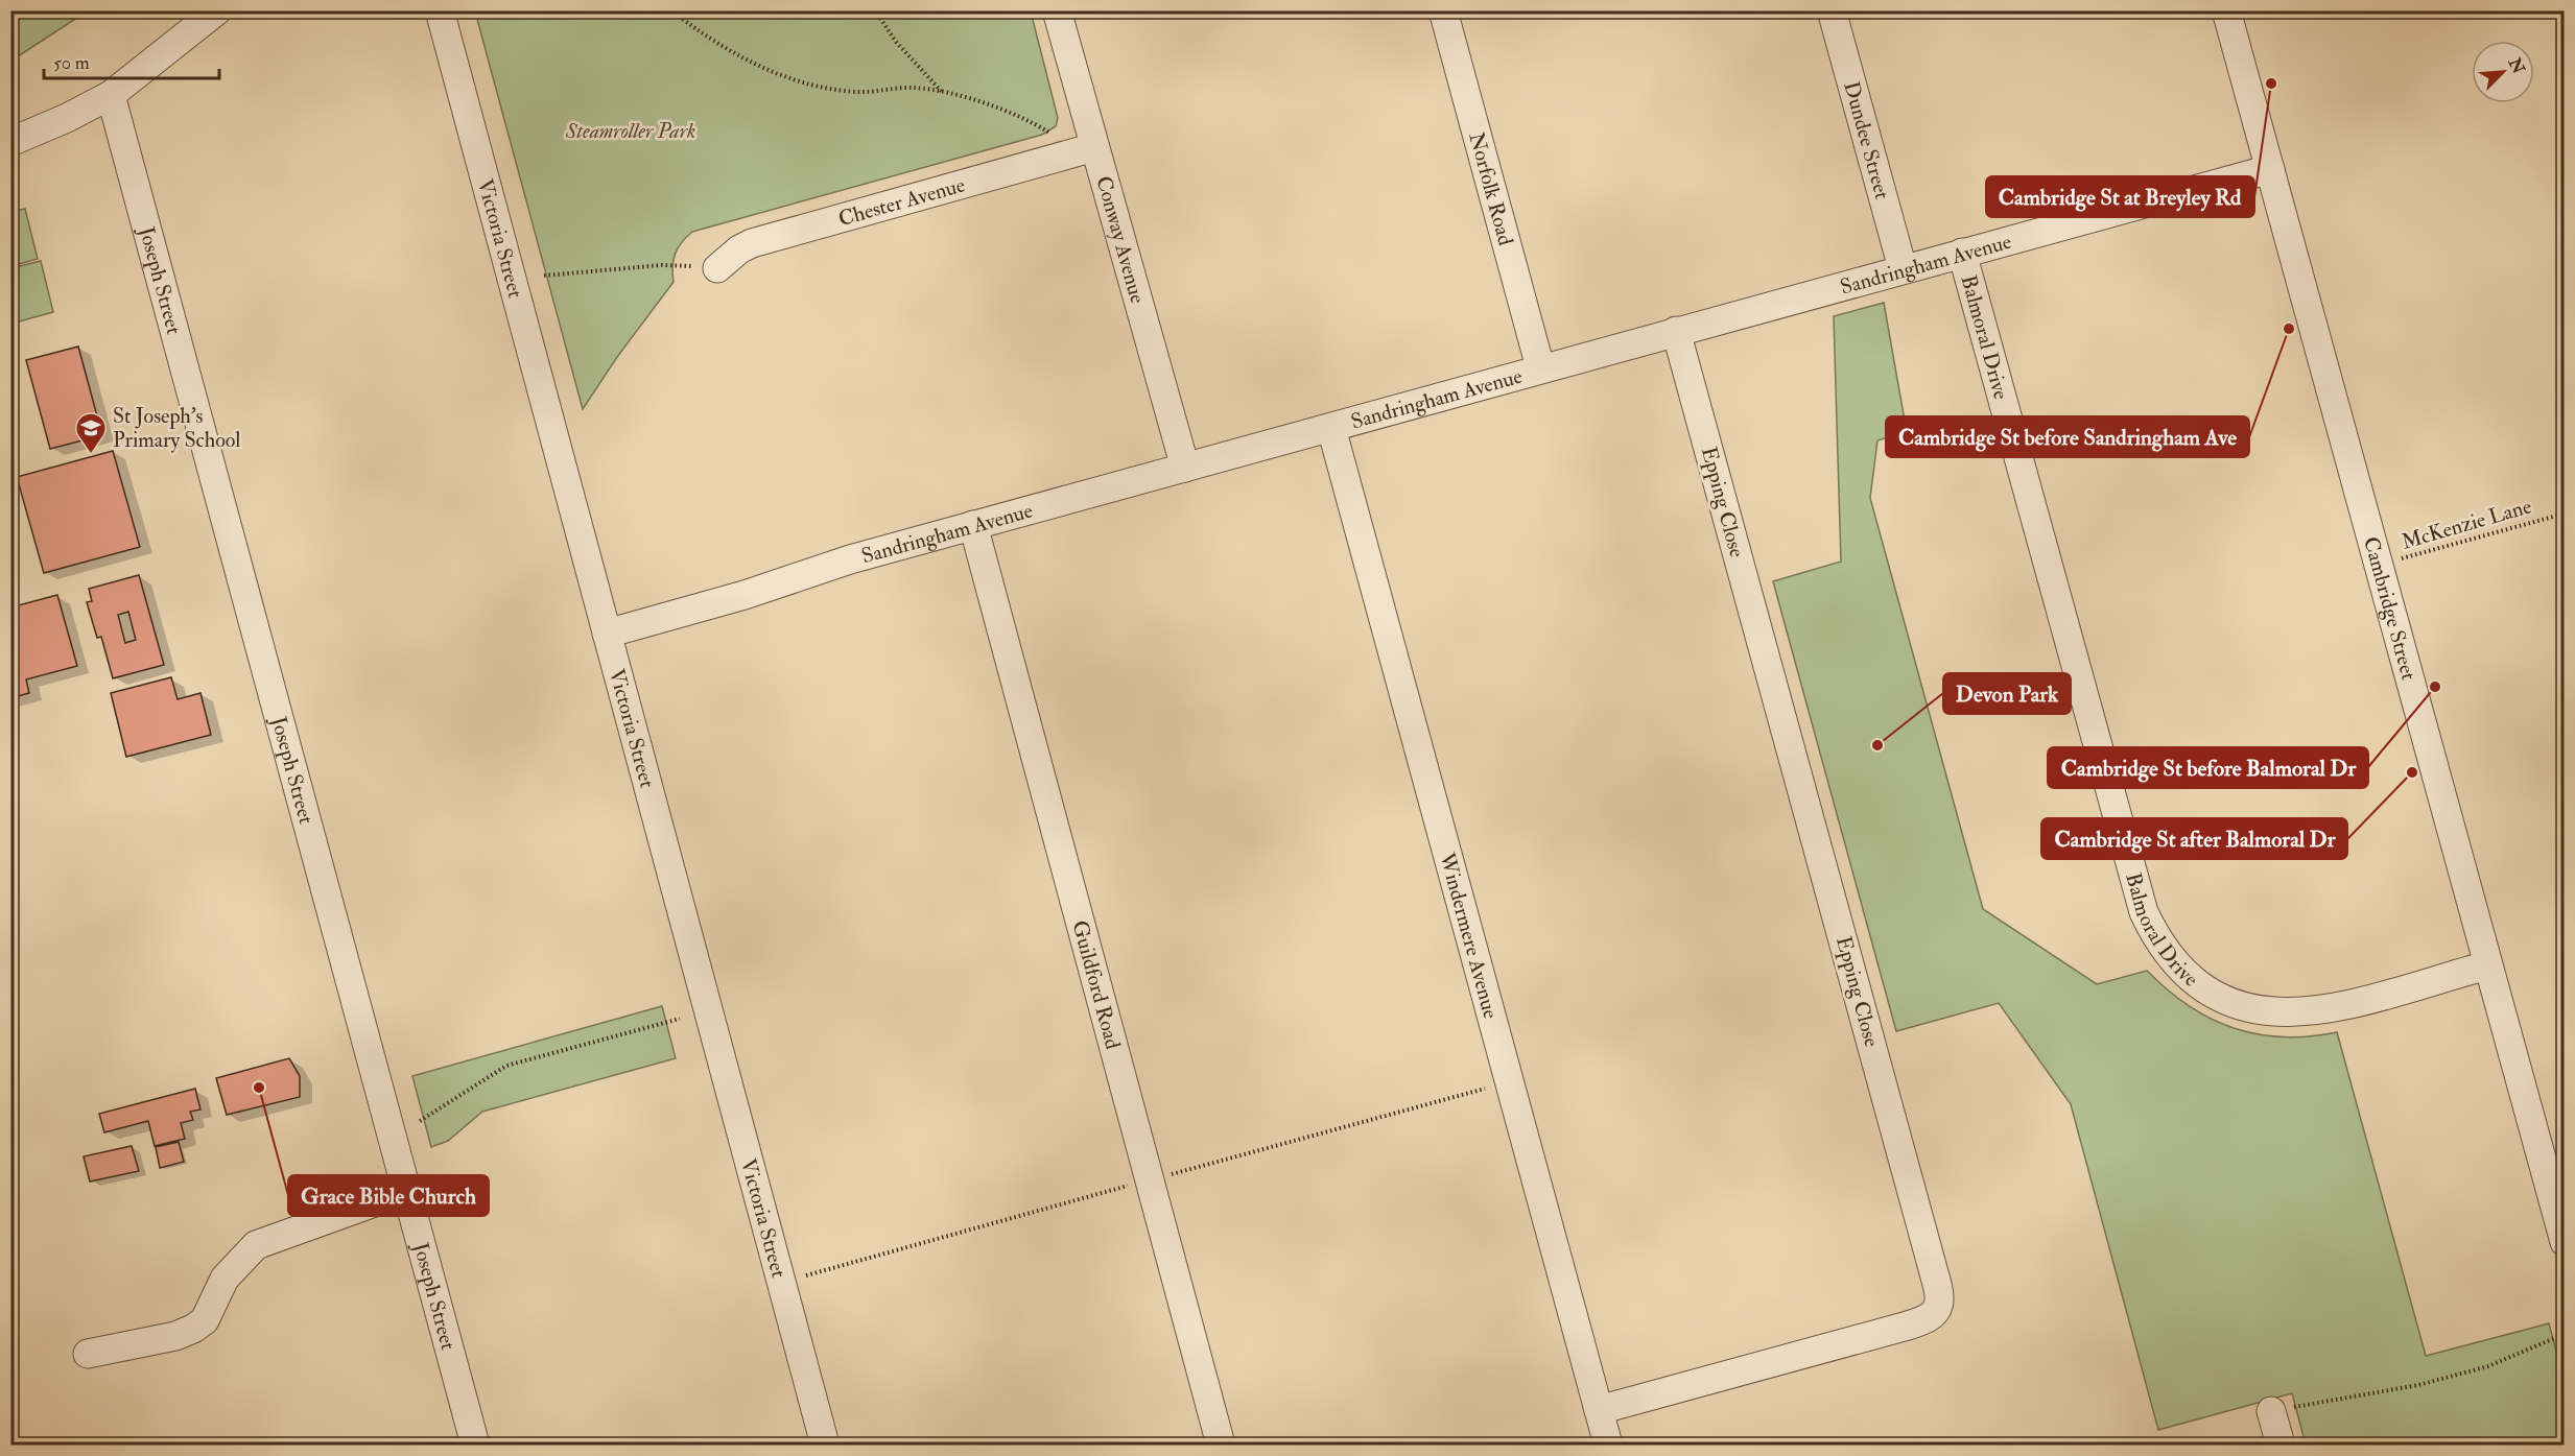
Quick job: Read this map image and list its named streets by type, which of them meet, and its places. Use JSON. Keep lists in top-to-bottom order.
{
  "streets": {
    "street": [
      "Dundee Street",
      "Norfolk Road",
      "Chester Avenue",
      "Victoria Street",
      "Conway Avenue",
      "Sandringham Avenue",
      "Joseph Street",
      "Balmoral Drive",
      "Epping Close",
      "Cambridge Street",
      "Windermere Avenue",
      "Guildford Road"
    ],
    "path": ["McKenzie Lane"]
  },
  "crossings": [
    ["Dundee Street", "Sandringham Avenue"],
    ["Norfolk Road", "Sandringham Avenue"],
    ["Chester Avenue", "Conway Avenue"],
    ["Victoria Street", "Sandringham Avenue"],
    ["Conway Avenue", "Sandringham Avenue"],
    ["Sandringham Avenue", "Balmoral Drive"],
    ["Sandringham Avenue", "Epping Close"],
    ["Sandringham Avenue", "Cambridge Street"],
    ["Sandringham Avenue", "Windermere Avenue"],
    ["Sandringham Avenue", "Guildford Road"],
    ["Balmoral Drive", "Cambridge Street"],
    ["Epping Close", "Windermere Avenue"],
    ["McKenzie Lane", "Cambridge Street"]
  ],
  "parks": ["Steamroller Park"],
  "places": {
    "other": [
      "Cambridge St at Breyley Rd",
      "Cambridge St before Sandringham Ave",
      "Cambridge St before Balmoral Dr",
      "Devon Park",
      "Cambridge St after Balmoral Dr",
      "Grace Bible Church"
    ],
    "school or university": ["St Joseph's Primary School"]
  },
  "scale_bar": "50 m",
  "north": "top right"
}
